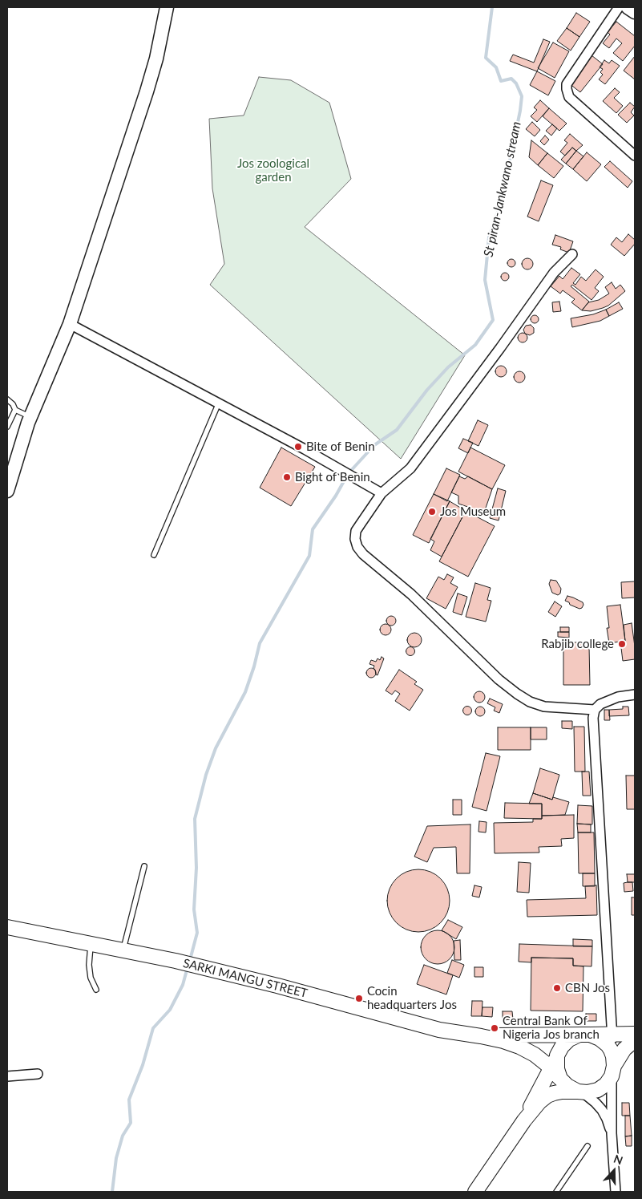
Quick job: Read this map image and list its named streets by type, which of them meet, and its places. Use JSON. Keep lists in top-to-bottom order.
{
  "streets": {
    "main road": ["SARKI MANGU STREET"]
  },
  "water": ["St piran-Jankwano stream"],
  "parks": ["Jos zoological garden"],
  "places": [
    "Bite of Benin",
    "Bight of Benin",
    "Jos Museum",
    "Rabjib college",
    "CBN Jos",
    "Cocin headquarters Jos",
    "Central Bank Of Nigeria Jos branch"
  ],
  "north": "top"
}
